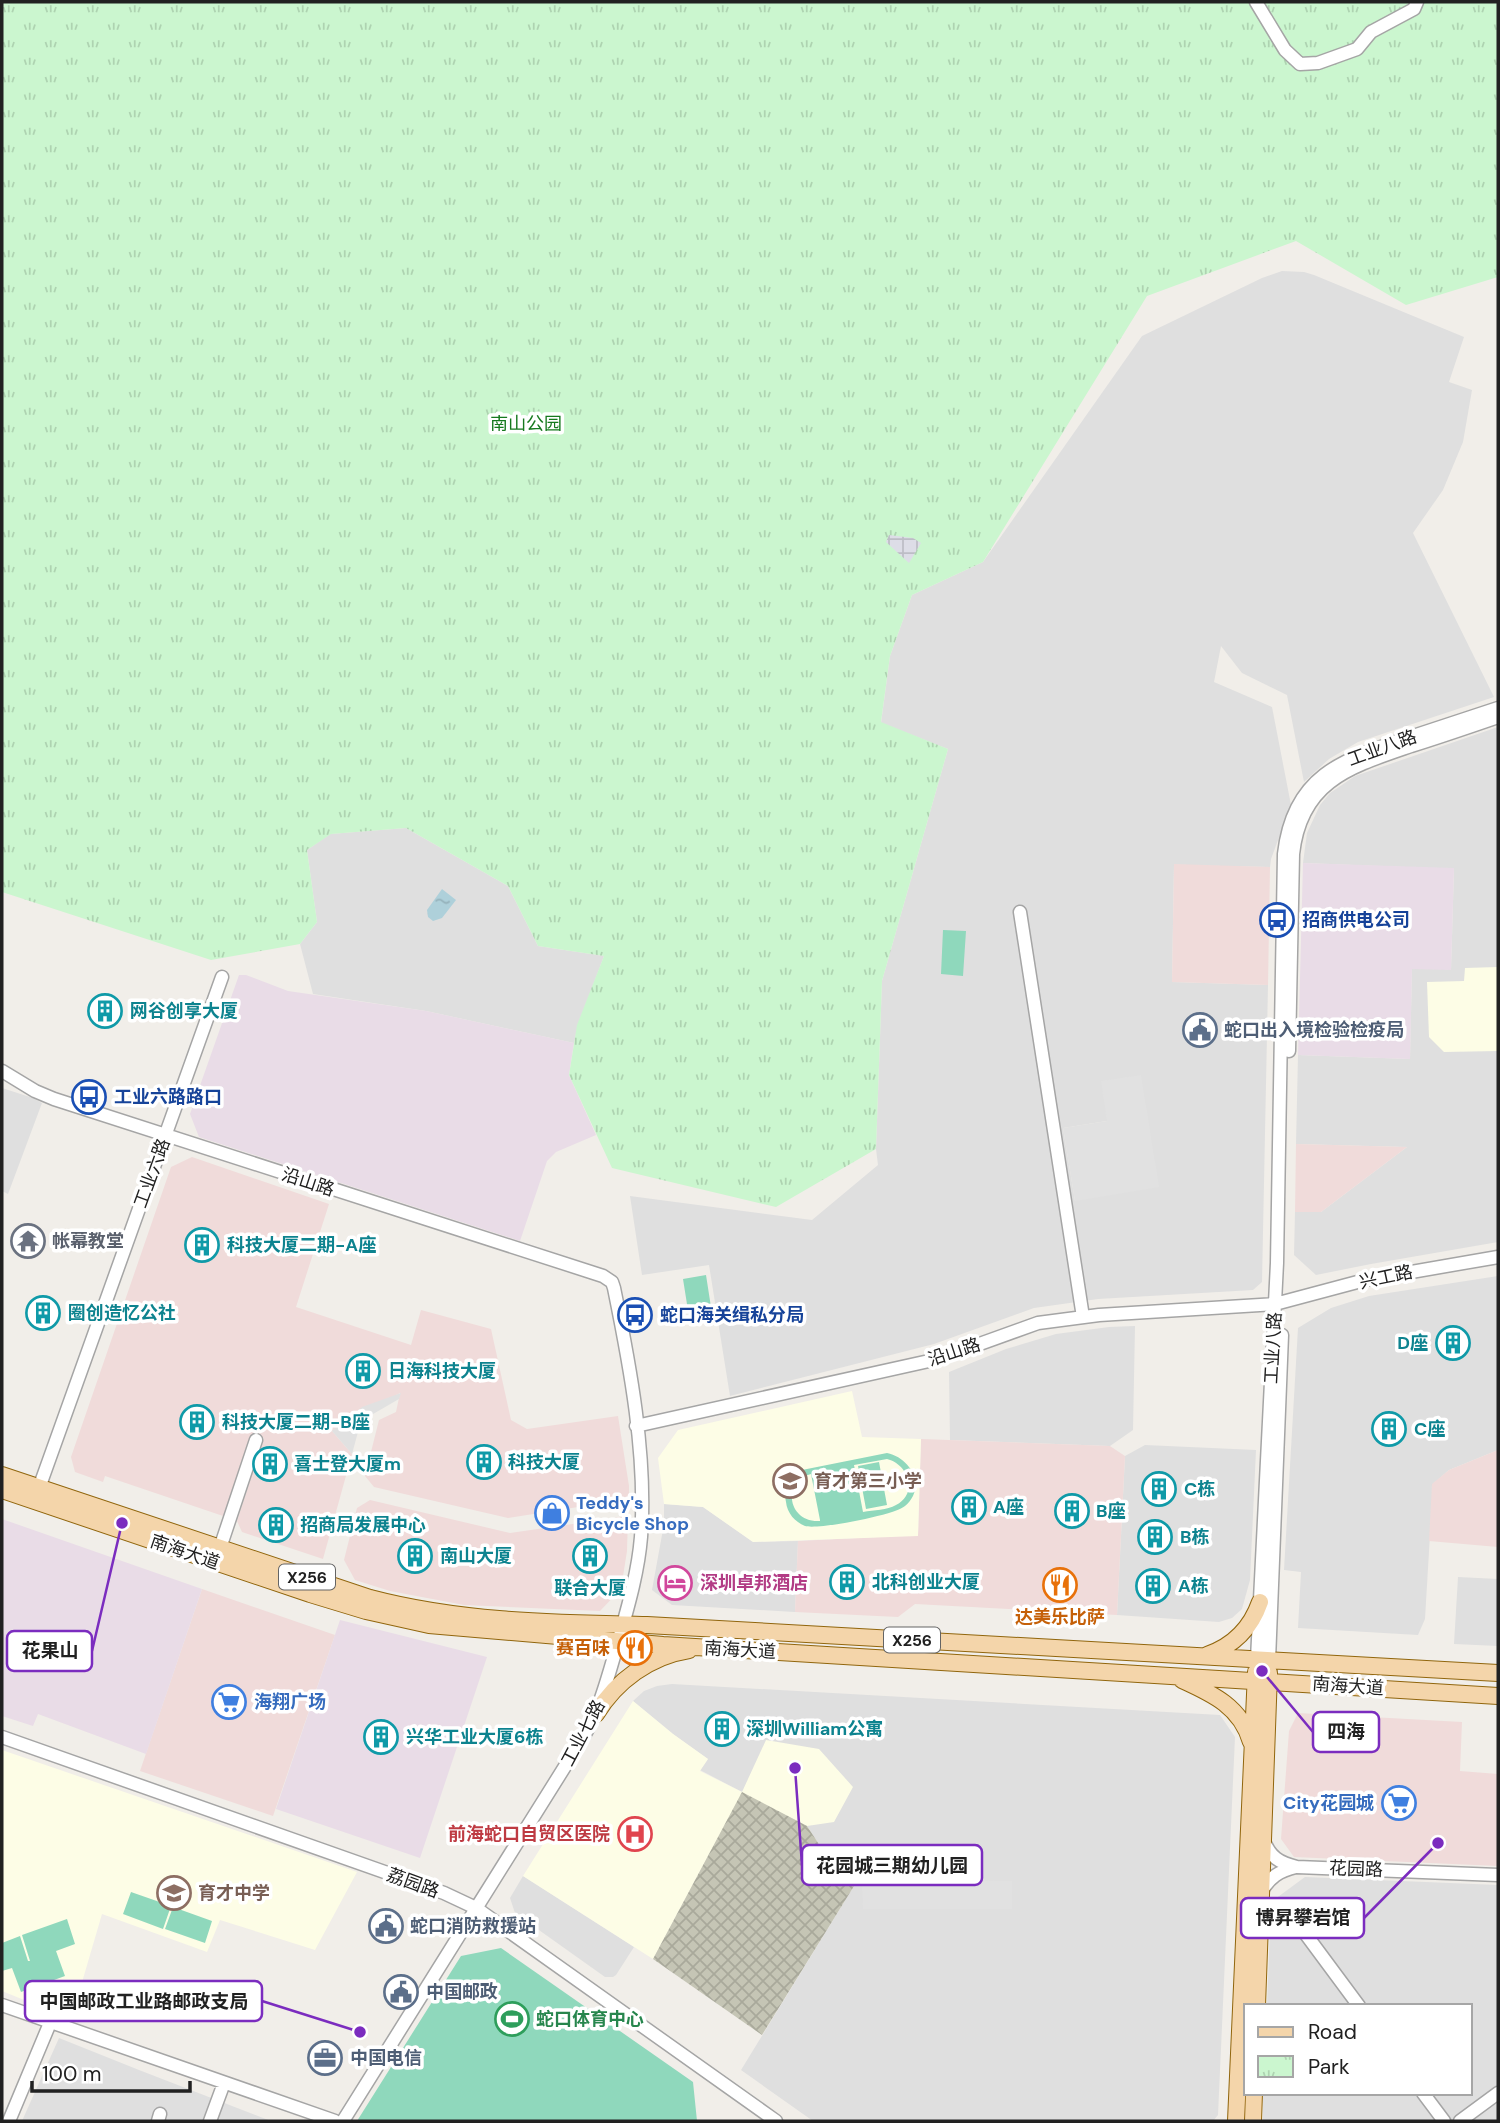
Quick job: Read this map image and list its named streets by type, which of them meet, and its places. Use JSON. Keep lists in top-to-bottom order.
{
  "streets": {
    "main road": ["工业八路", "南海大道", "X256"],
    "street": [
      "工业六路",
      "沿山路",
      "兴工路",
      "工业七路",
      "花园路",
      "荔园路"
    ]
  },
  "crossings": [
    ["工业八路", "沿山路"],
    ["工业八路", "兴工路"],
    ["工业八路", "南海大道"],
    ["工业八路", "花园路"],
    ["工业六路", "沿山路"],
    ["工业六路", "南海大道"],
    ["沿山路", "兴工路"],
    ["沿山路", "工业七路"],
    ["南海大道", "工业七路"],
    ["工业七路", "荔园路"]
  ],
  "parks": ["南山公园"],
  "places": {
    "bus stop": ["招商供电公司", "工业六路路口", "蛇口海关缉私分局"],
    "building": [
      "网谷创享大厦",
      "科技大厦二期-A座",
      "圈创造忆公社",
      "D座",
      "日海科技大厦",
      "科技大厦二期-B座",
      "C座",
      "科技大厦",
      "喜士登大厦m",
      "C栋",
      "A座",
      "B座",
      "招商局发展中心",
      "B栋",
      "南山大厦",
      "联合大厦",
      "北科创业大厦",
      "A栋",
      "深圳William公寓",
      "兴华工业大厦6栋"
    ],
    "public building": ["蛇口出入境检验检疫局", "蛇口消防救援站", "中国邮政"],
    "temple": ["帐幕教堂"],
    "school or university": ["育才第三小学", "育才中学"],
    "shop": ["Teddy's Bicycle Shop"],
    "other": [
      "花果山",
      "四海",
      "花园城三期幼儿园",
      "博昇攀岩馆",
      "中国邮政工业路邮政支局"
    ],
    "hotel": ["深圳卓邦酒店"],
    "restaurant": ["达美乐比萨", "赛百味"],
    "supermarket": ["海翔广场", "City花园城"],
    "hospital": ["前海蛇口自贸区医院"],
    "sports": ["蛇口体育中心"],
    "office": ["中国电信"]
  },
  "legend": ["Road", "Park"],
  "scale_bar": "100 m"
}
